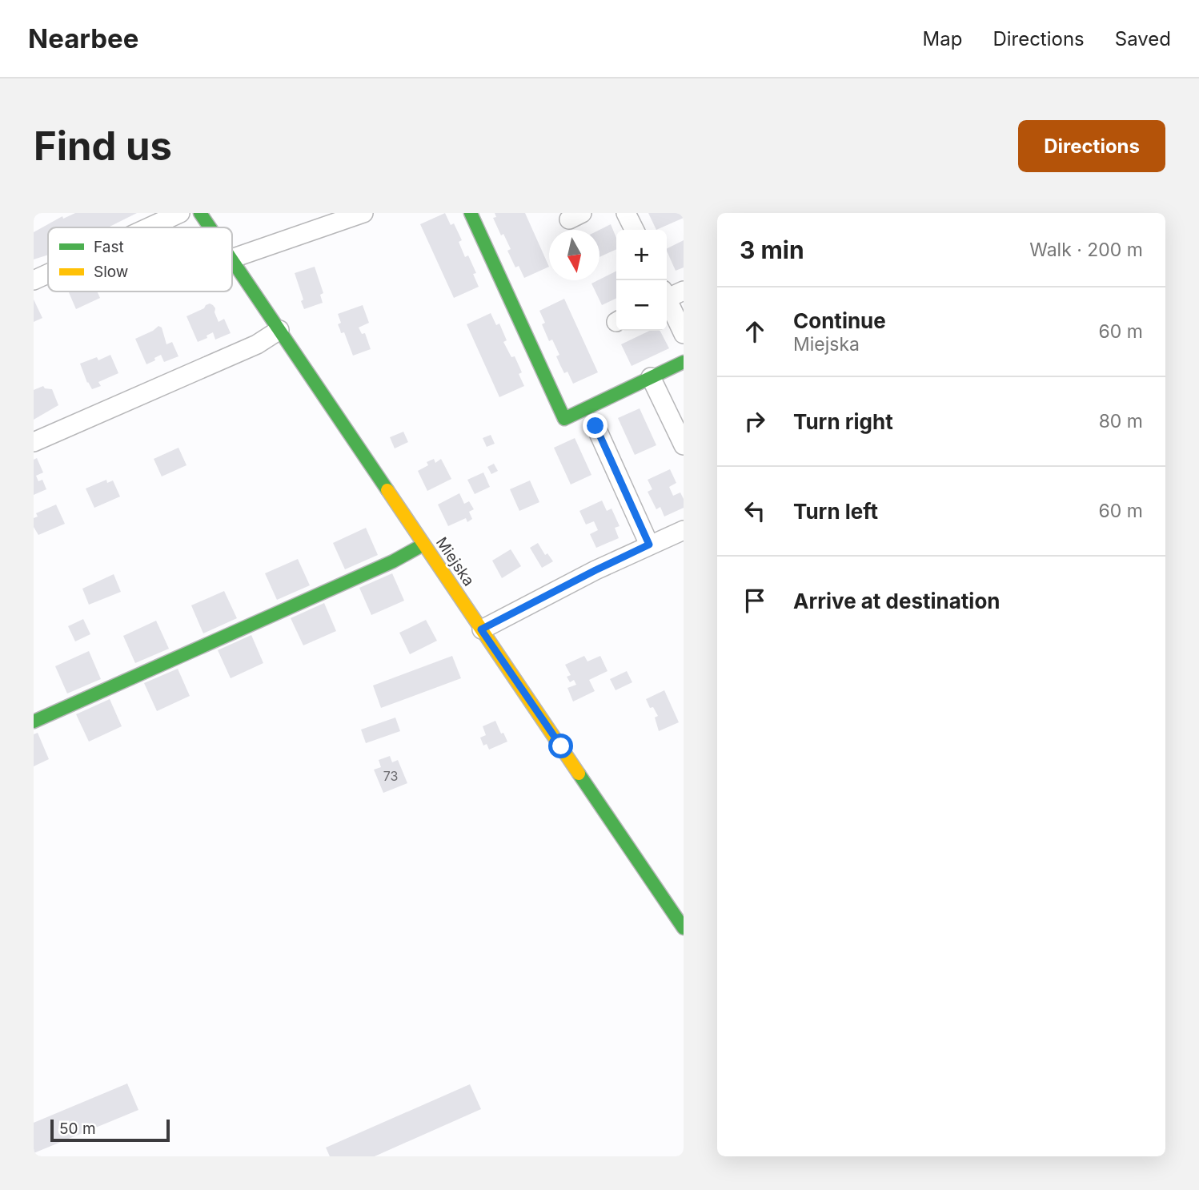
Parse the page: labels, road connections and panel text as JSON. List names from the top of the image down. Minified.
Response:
{"streets":{"street":["Miejska"]},"house_numbers":["73"],"legend":["Fast","Slow"],"scale_bar":"50 m","north":"bottom","page":{"header":"Nearbee","nav":["Map","Directions","Saved"],"buttons":"Directions","title":"Find us","heading":["3 min","Walk · 200 m"],"map_buttons":["+","−"],"list":[["Continue","Miejska","60 m"],["Turn right","80 m"],["Turn left","60 m"],"Arrive at destination"],"scale":"50 m"}}
